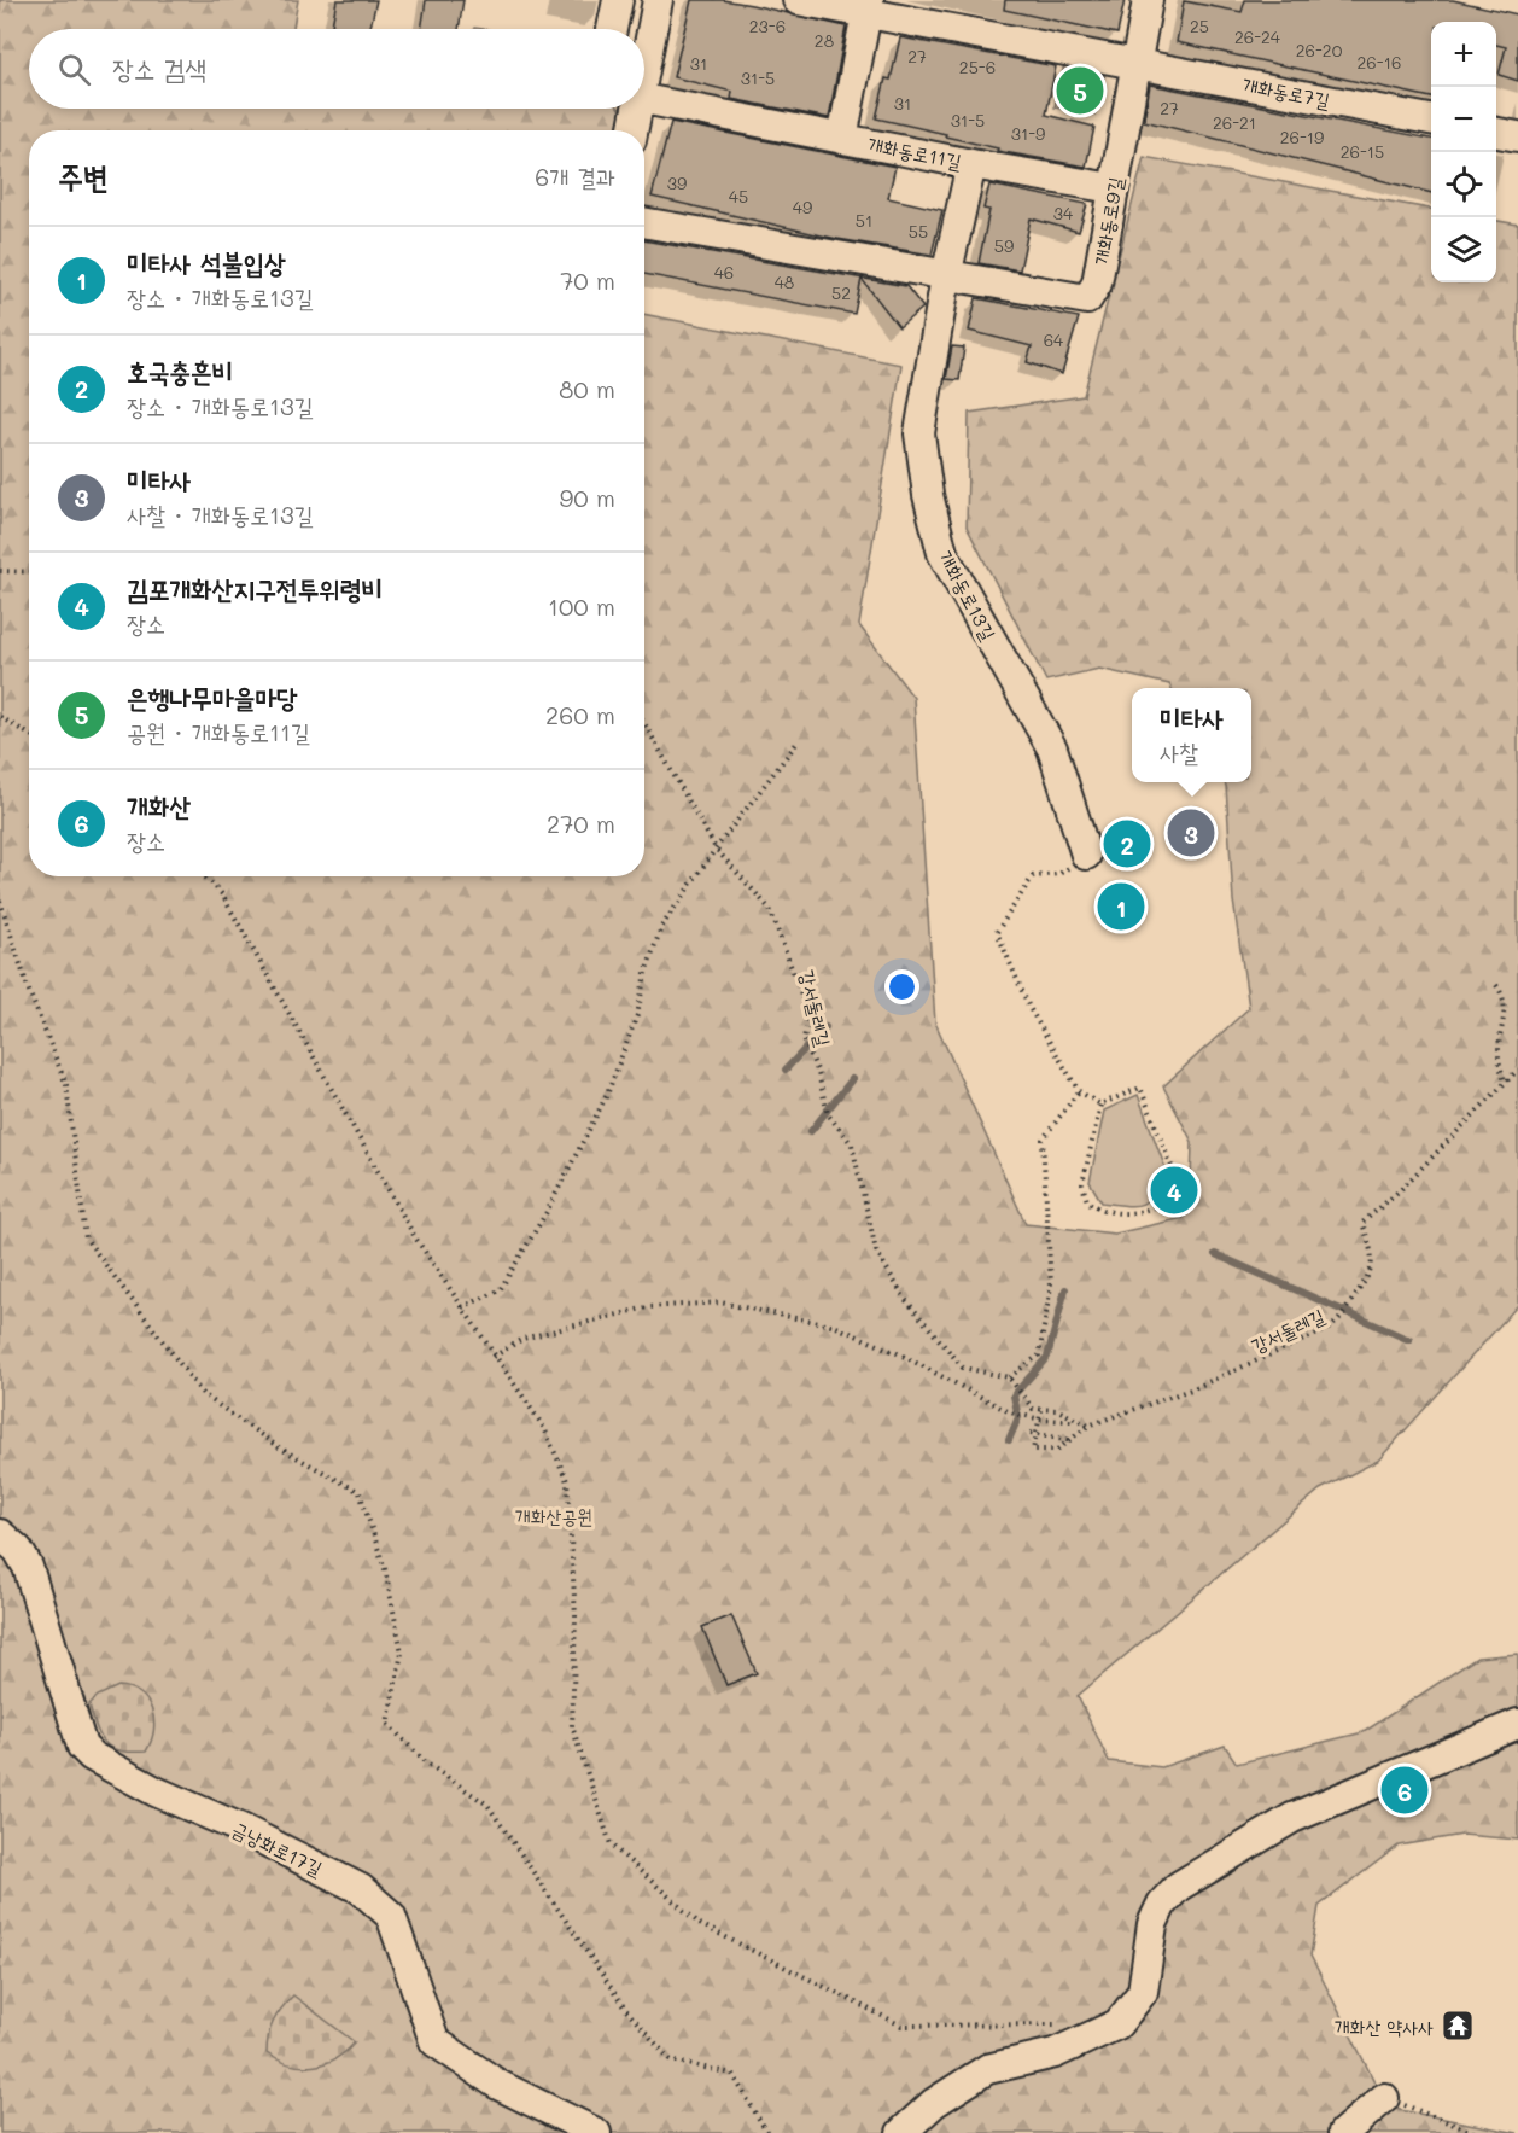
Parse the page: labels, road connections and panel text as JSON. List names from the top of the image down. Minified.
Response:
{"streets":{"street":["개화동로7길","개화동로11길","개화동로9길","개화동로13길","금낭화로17길"],"path":["강서둘레길"]},"crossings":[["개화동로7길","개화동로9길"],["개화동로11길","개화동로9길"],["개화동로11길","개화동로13길"],["개화동로9길","개화동로13길"]],"parks":["개화산공원"],"places":{"temple":["개화산 약사사"]},"house_numbers":["23-6","25","26-24","28","26-20","27","26-16","31","25-6","31-5","31","27","31-5","26-21","31-9","26-19","26-15","39","45","49","34","51","55","59","46","48","52","64"],"page":{"map_buttons":["+","−"],"search":"장소 검색","pins":["5","3","2","1","4","6"],"heading":["주변","6개 결과"],"list":[{"mark":"1","name":"미타사 석불입상","note":"장소 · 개화동로13길","value":"70 m"},{"mark":"2","name":"호국충흔비","note":"장소 · 개화동로13길","value":"80 m"},{"mark":"3","name":"미타사","note":"사찰 · 개화동로13길","value":"90 m"},{"mark":"4","name":"김포개화산지구전투위령비","note":"장소","value":"100 m"},{"mark":"5","name":"은행나무마을마당","note":"공원 · 개화동로11길","value":"260 m"},{"mark":"6","name":"개화산","note":"장소","value":"270 m"}],"popup":["미타사","사찰"]}}
